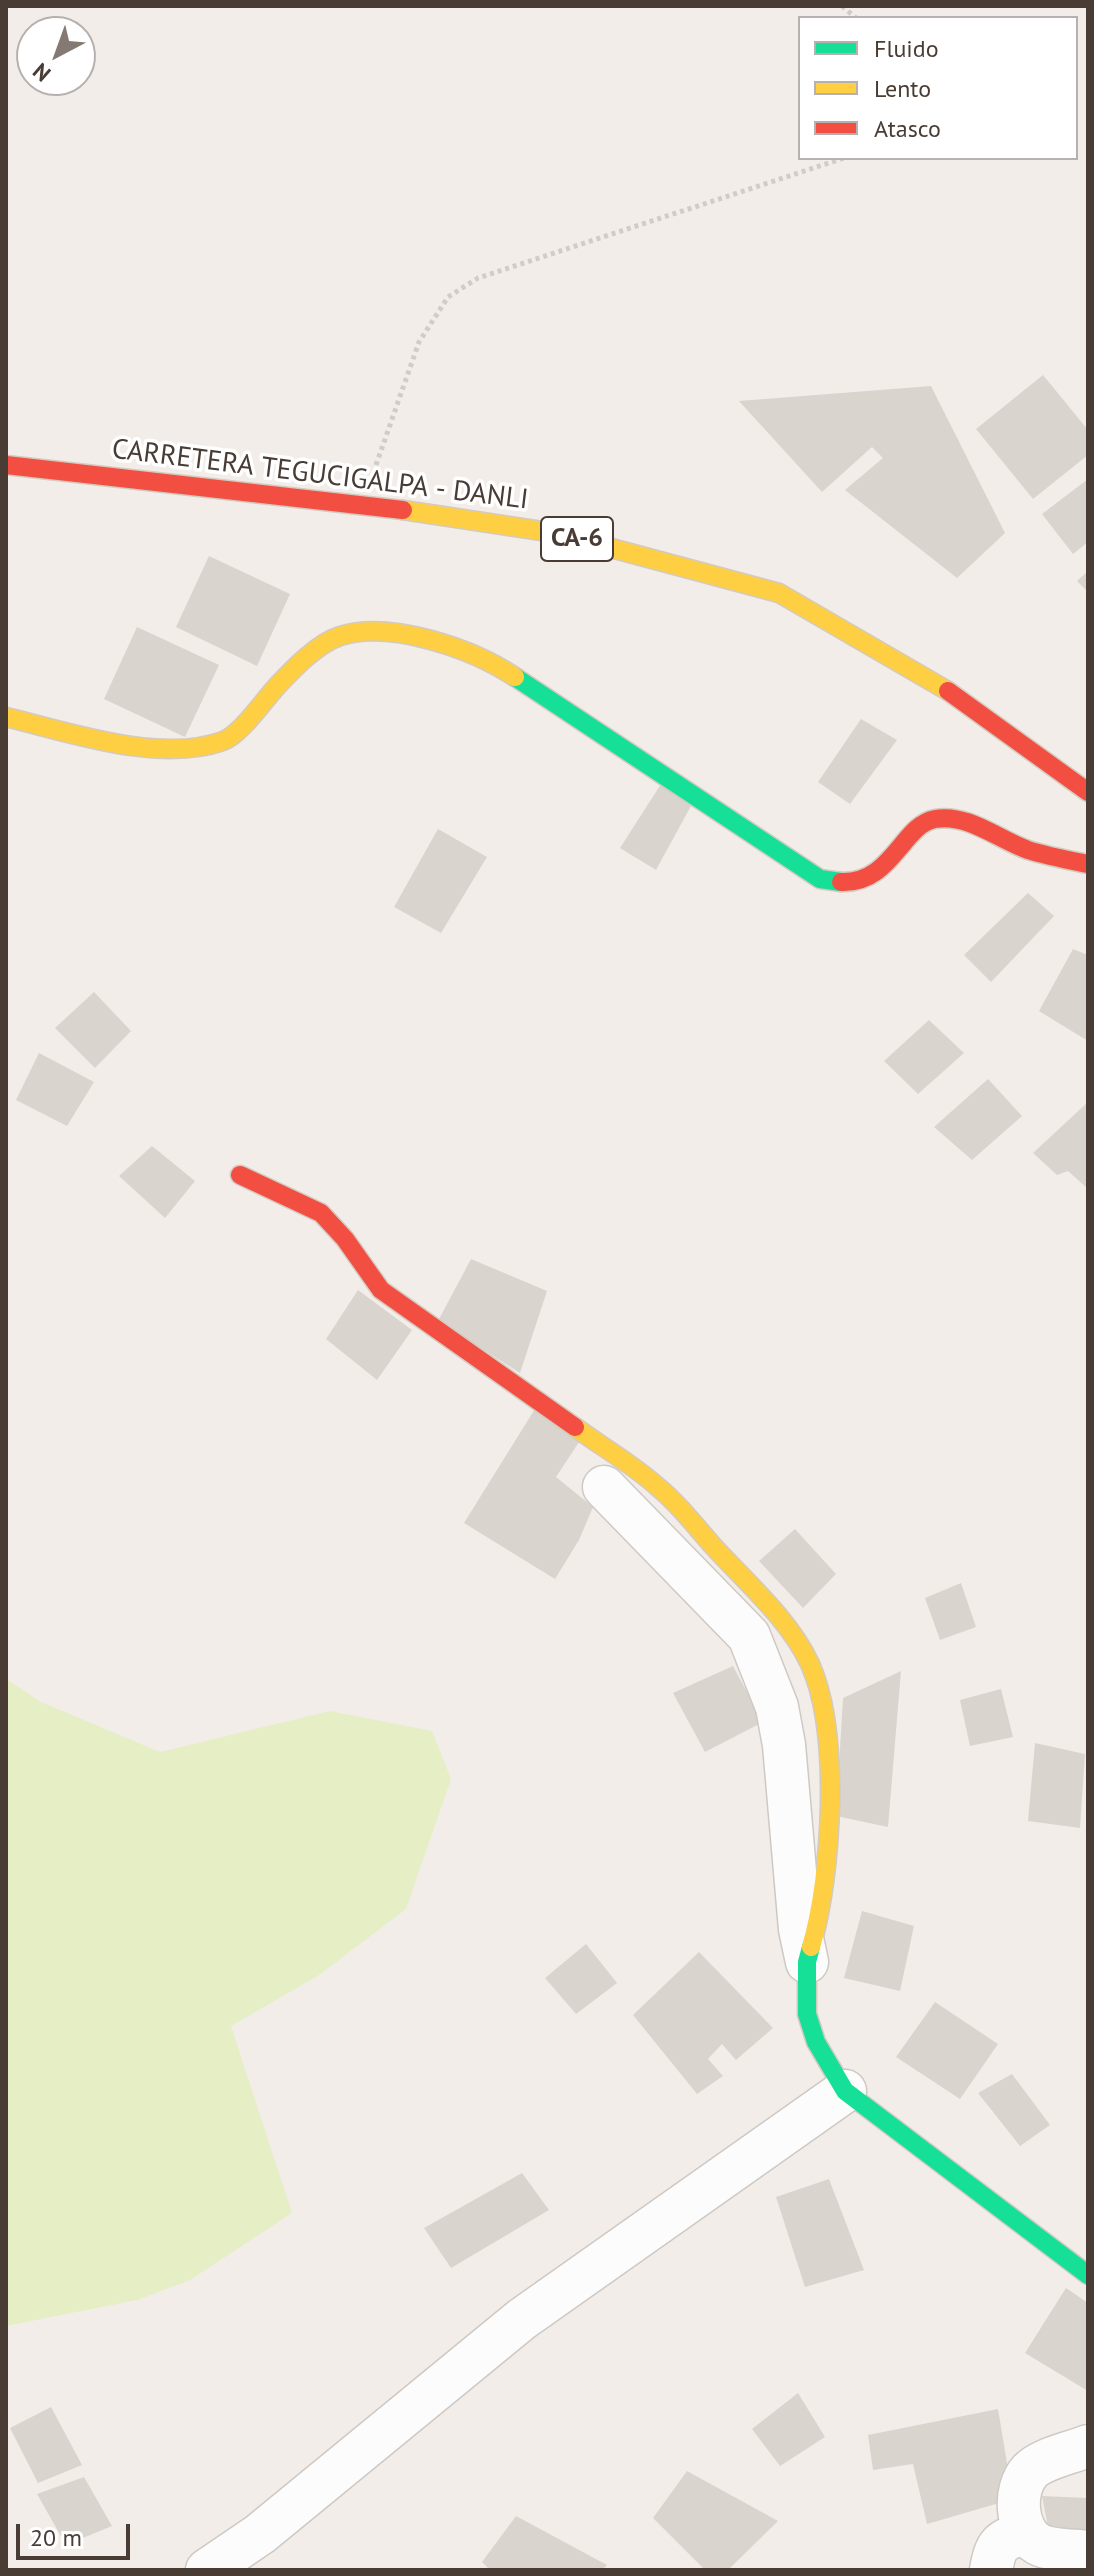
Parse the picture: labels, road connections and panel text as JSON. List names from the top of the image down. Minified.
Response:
{"streets":{"main road":["CARRETERA TEGUCIGALPA - DANLI","CA-6"]},"legend":["Fluido","Lento","Atasco"],"scale_bar":"20 m","north":"bottom left"}
